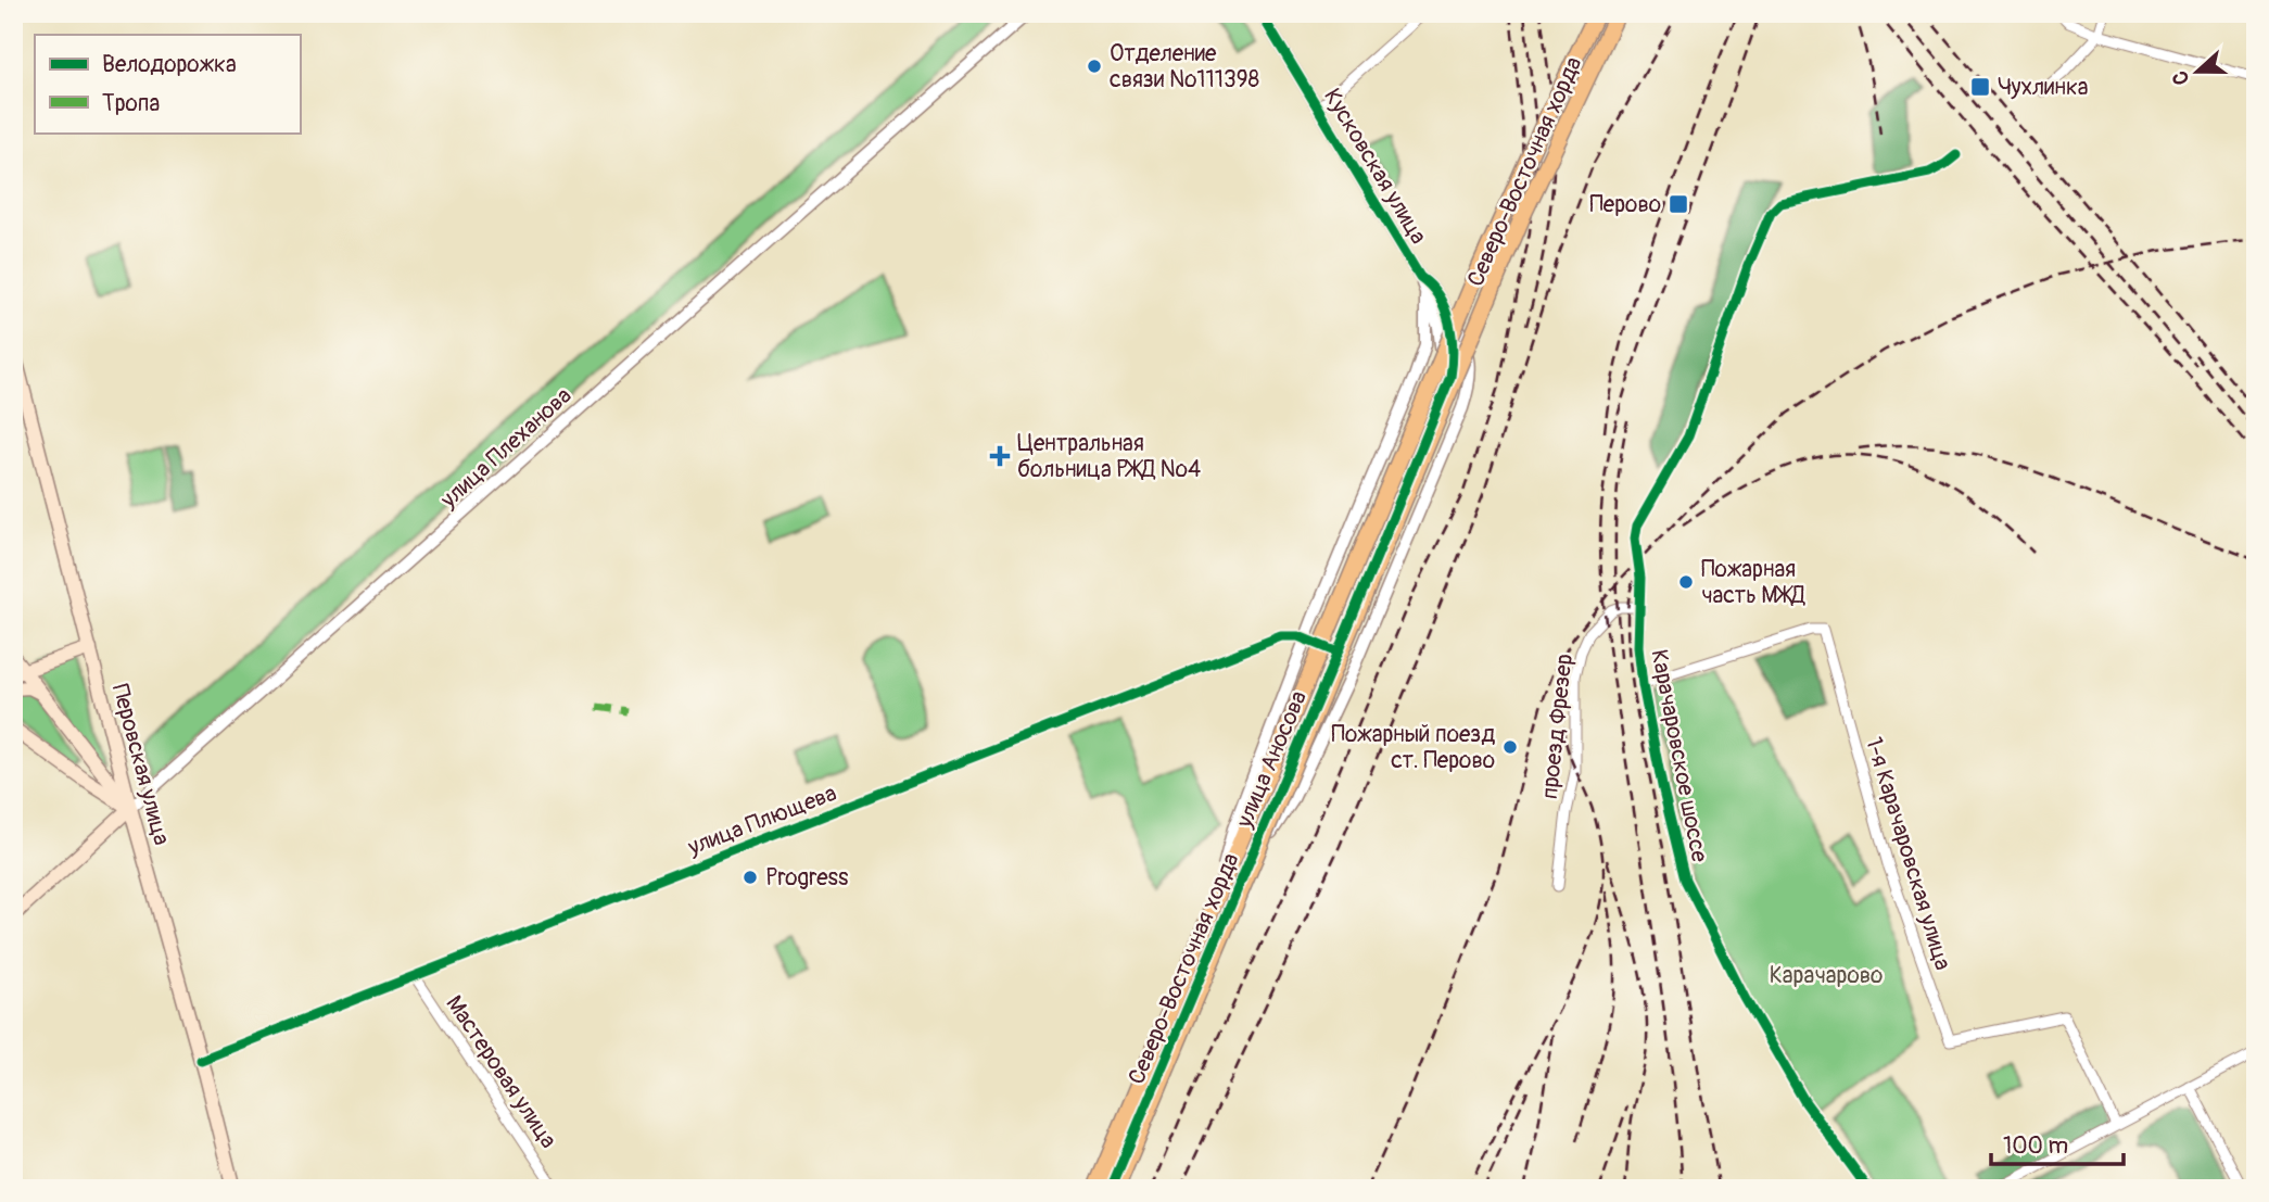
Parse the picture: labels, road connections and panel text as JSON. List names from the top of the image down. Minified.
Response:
{"streets":{"main road":["Северо-Восточная хорда","улица Плеханова","Перовская улица"],"street":["Кусковская улица","проезд Фрезер","Карачаровское шоссе","улица Аносова","улица Плющева","1-я Карачаровская улица","Мастеровая улица"]},"crossings":[["Кусковская улица","улица Аносова"],["Северо-Восточная хорда","улица Аносова"],["улица Плеханова","Перовская улица"],["проезд Фрезер","Карачаровское шоссе"],["Карачаровское шоссе","1-я Карачаровская улица"],["улица Аносова","улица Плющева"],["Перовская улица","улица Плющева"],["улица Плющева","Мастеровая улица"]],"parks":["Карачарово"],"places":{"other":["Отделение связи №111398","Пожарная часть МЖД","Пожарный поезд ст. Перово","Progress"],"transit":["Чухлинка","Перово"],"health":["Центральная больница РЖД №4"]},"legend":["Велодорожка","Тропа"],"scale_bar":"100 m","north":"left"}
